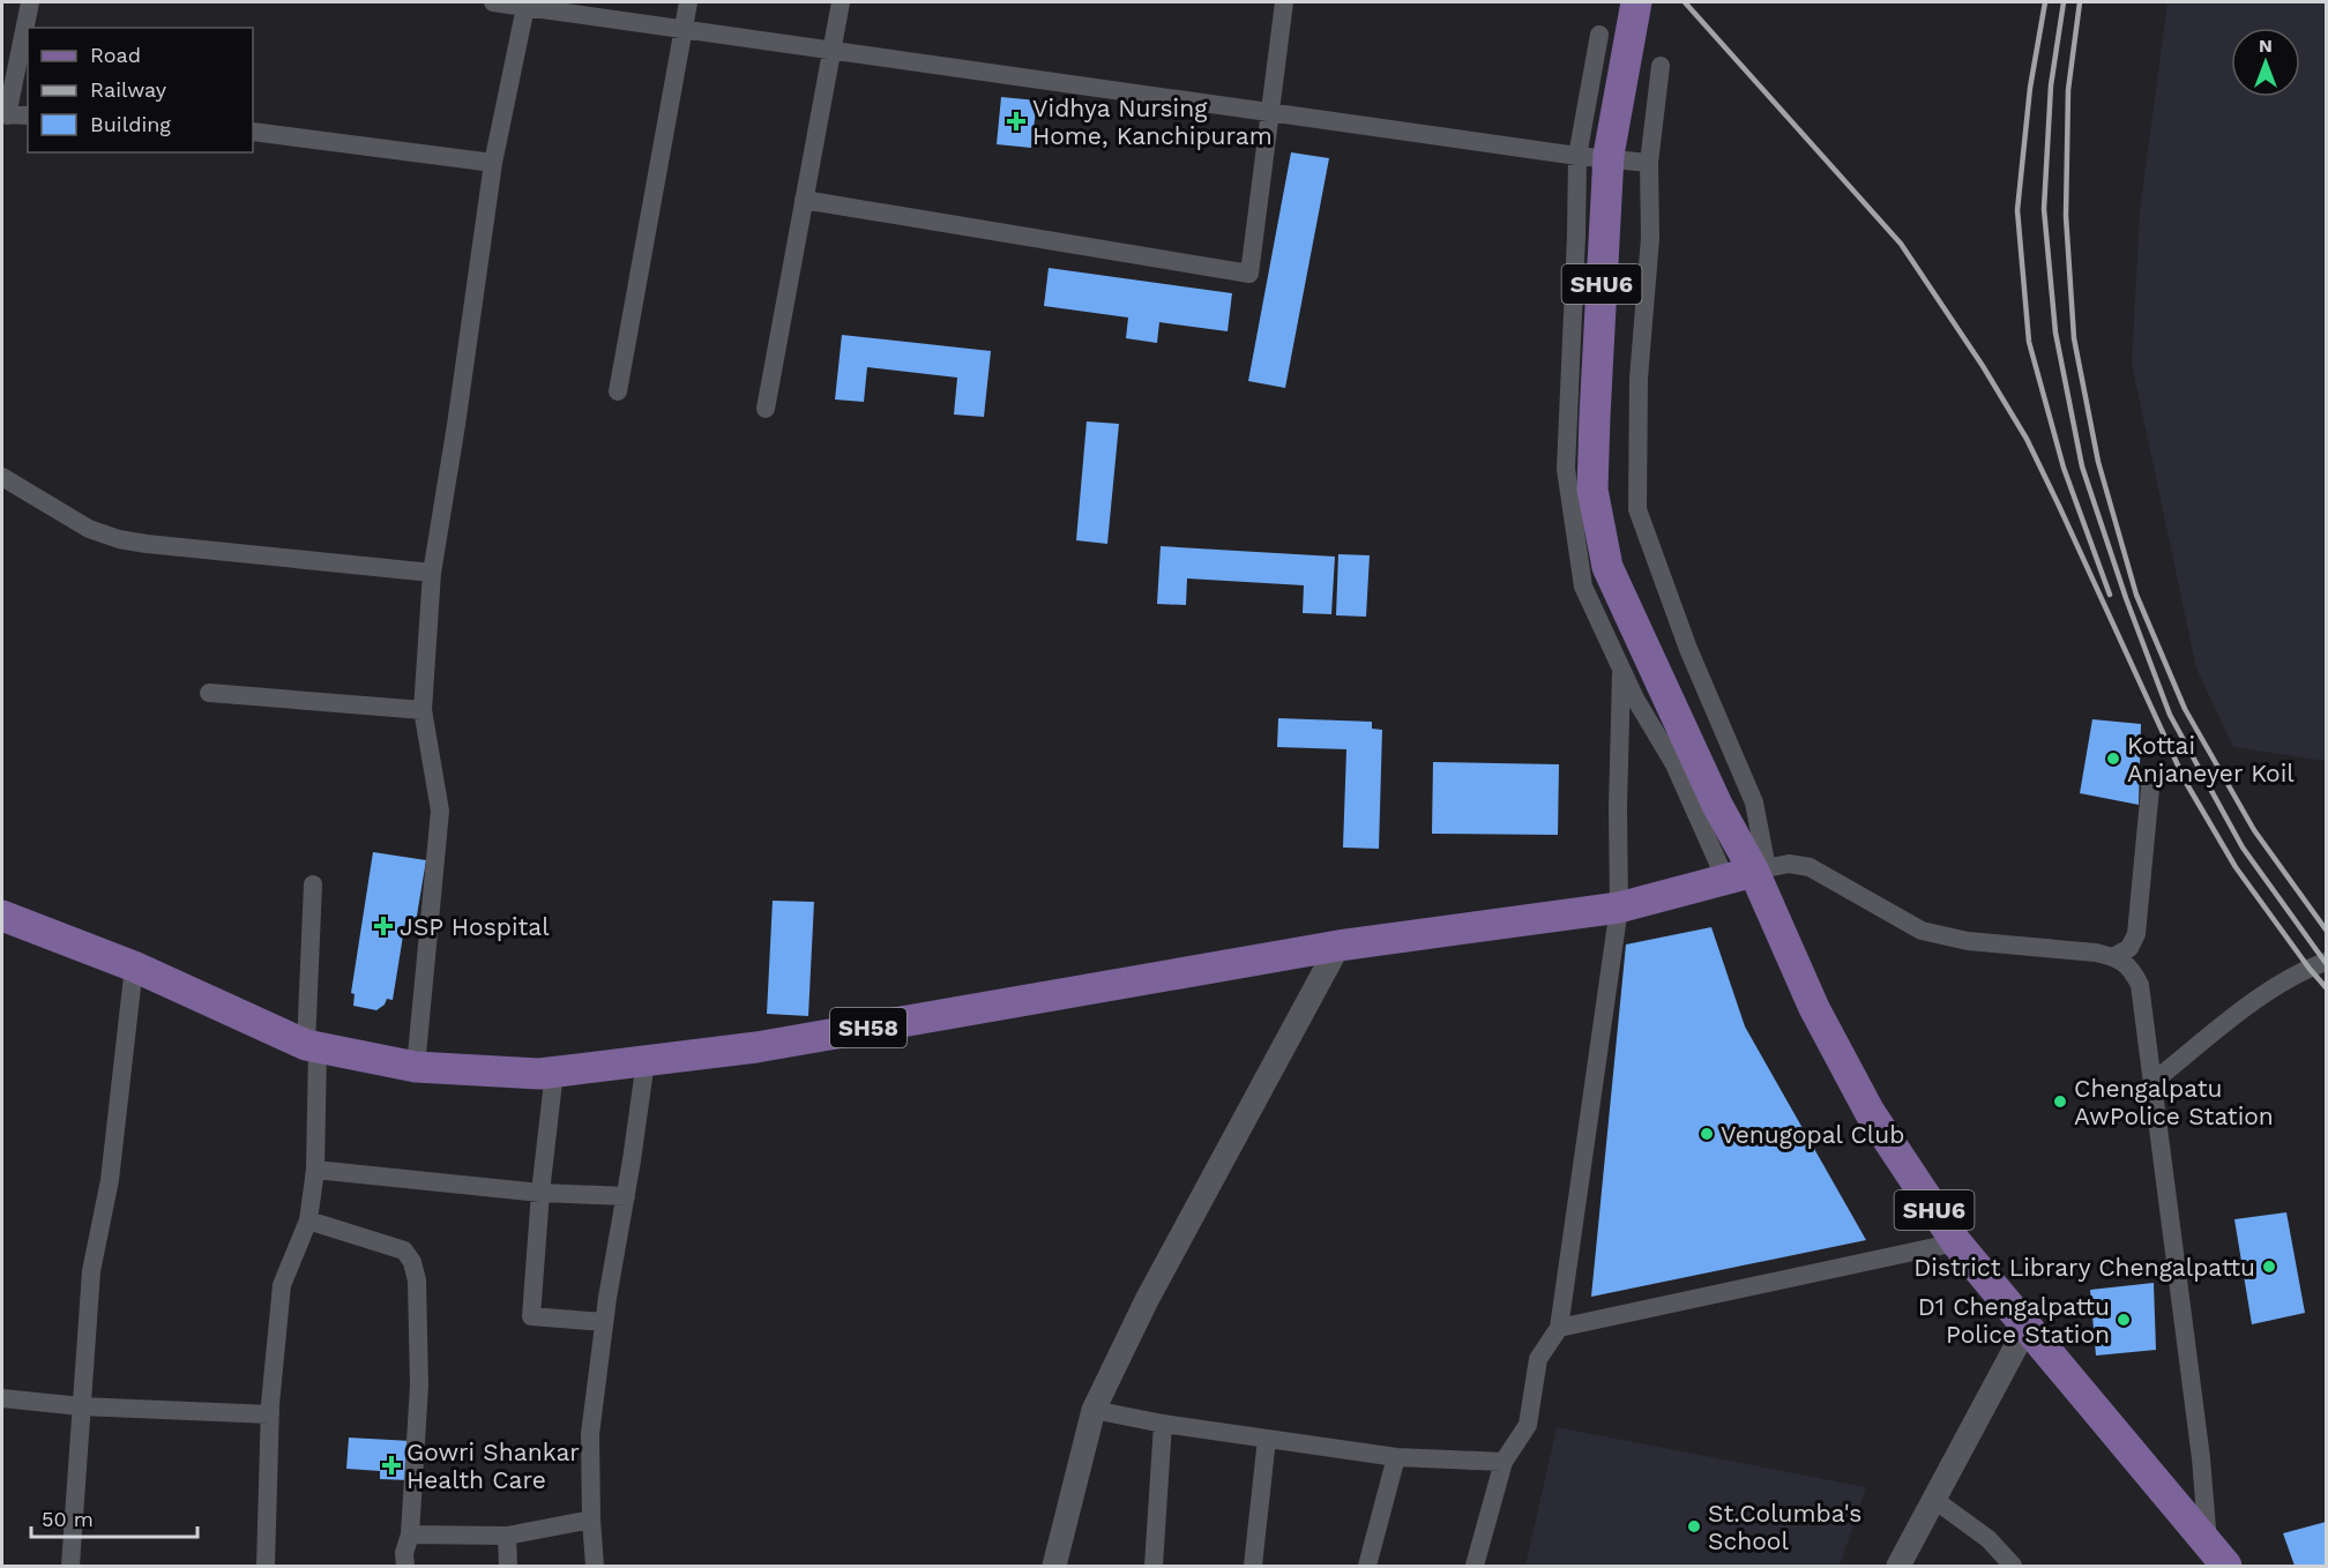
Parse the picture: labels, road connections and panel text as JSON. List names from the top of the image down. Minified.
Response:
{"streets":{"main road":["SHU6","SH58"]},"crossings":[["SHU6","SH58"]],"places":{"health":["Vidhya Nursing Home, Kanchipuram","JSP Hospital","Gowri Shankar Health Care"],"other":["Kottai Anjaneyer Koil","Chengalpatu AwPolice Station","Venugopal Club","District Library Chengalpattu","D1 Chengalpattu Police Station","St.Columba's School"]},"legend":["Road","Railway","Building"],"scale_bar":"50 m","north":"top"}
